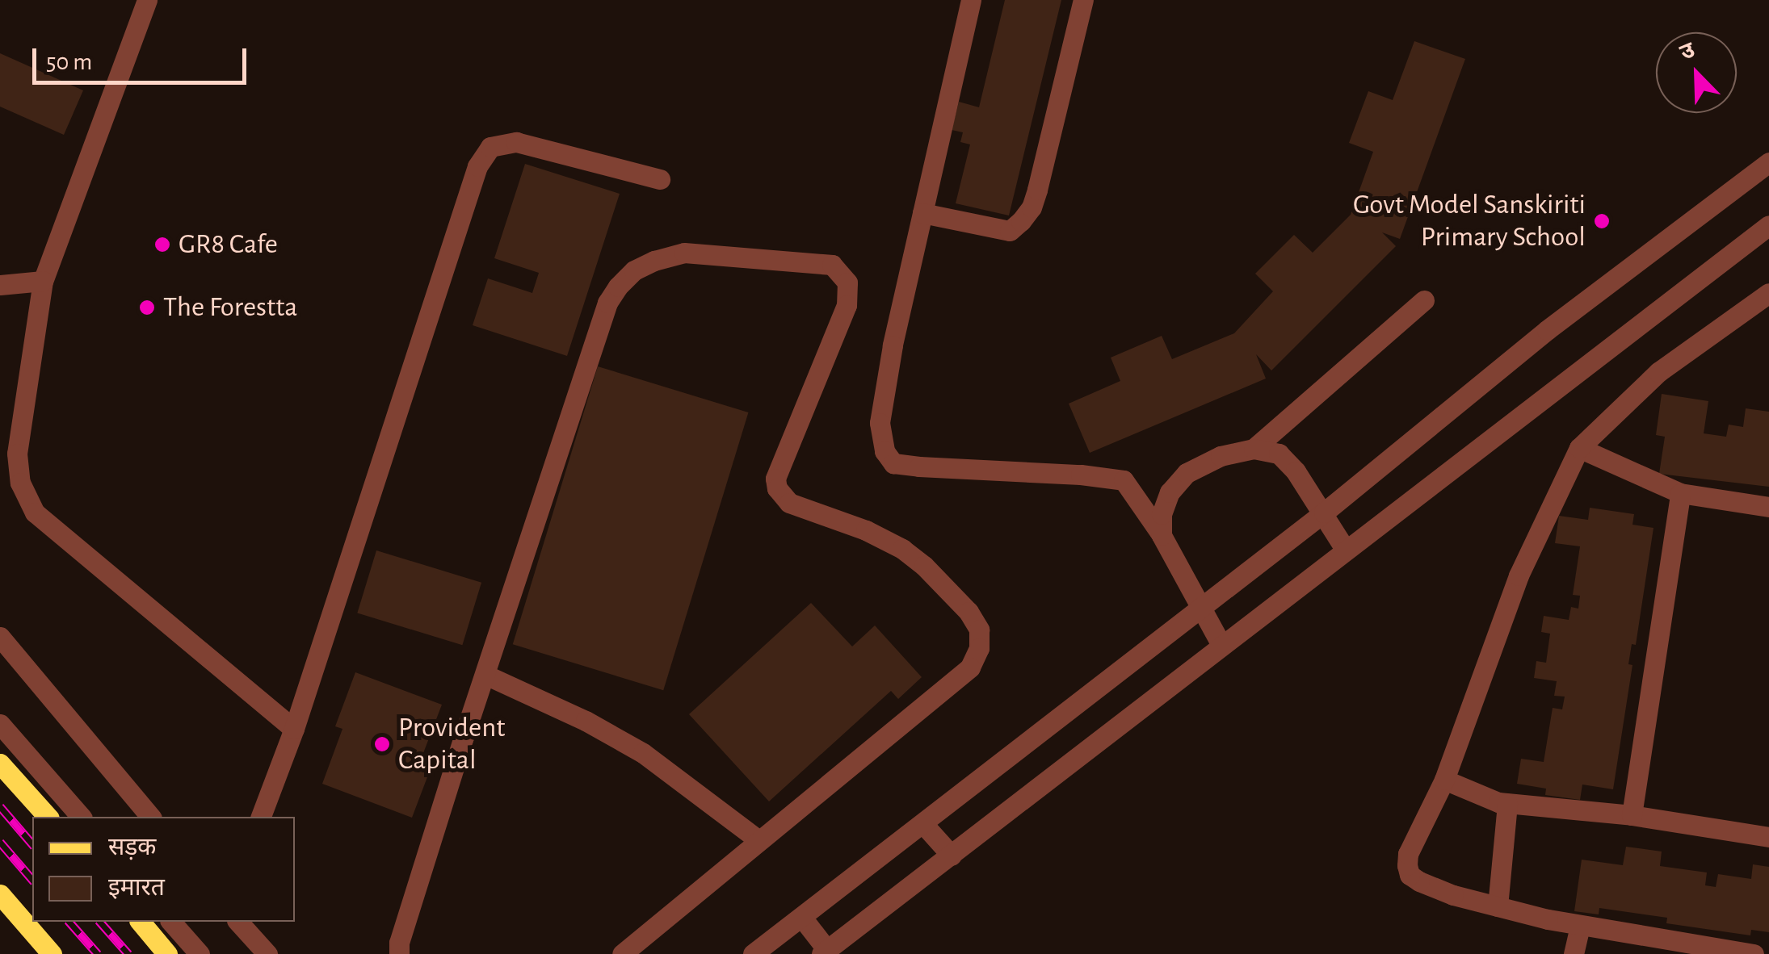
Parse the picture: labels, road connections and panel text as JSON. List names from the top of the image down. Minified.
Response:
{"places":["Govt Model Sanskiriti Primary School","GR8 Cafe","The Forestta","Provident Capital"],"legend":["सड़क","इमारत"],"scale_bar":"50 m","north":"top left"}
